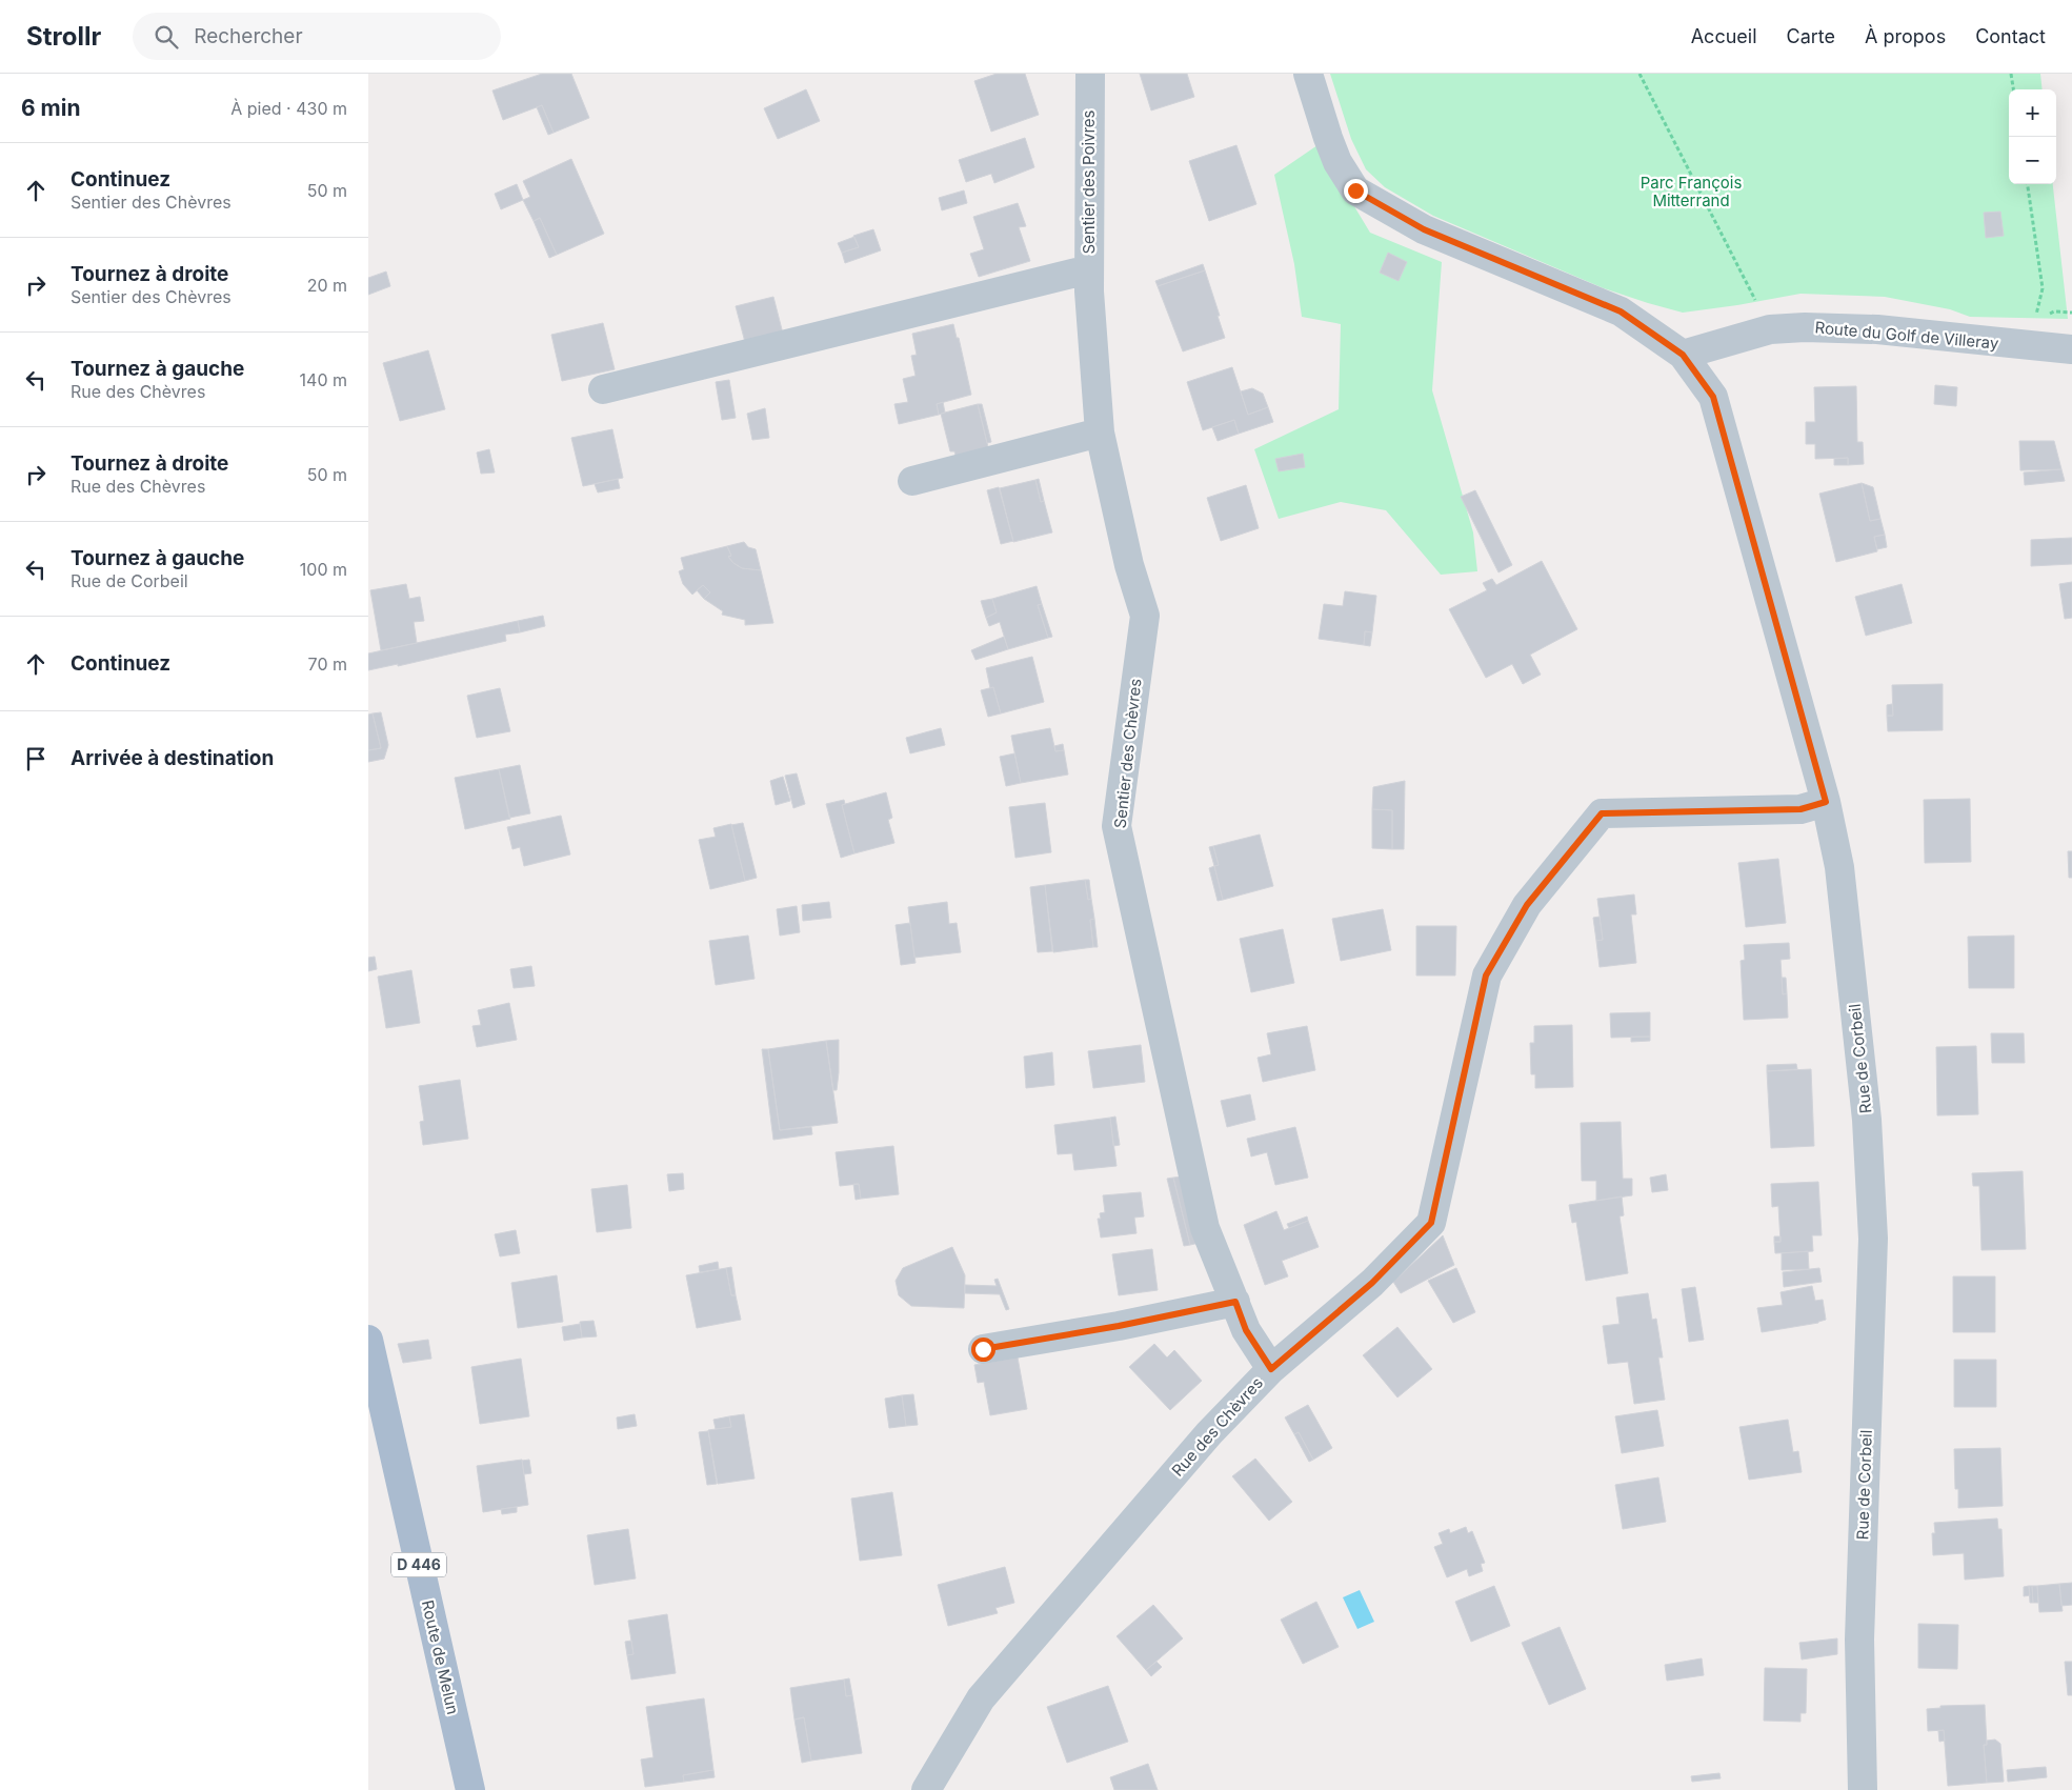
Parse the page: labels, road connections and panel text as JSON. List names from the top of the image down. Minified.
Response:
{"streets":{"main road":["D 446","Route de Melun"],"street":["Sentier des Poivres","Route du Golf de Villeray","Sentier des Chèvres","Rue de Corbeil","Rue des Chèvres"]},"crossings":[["Sentier des Poivres","Sentier des Chèvres"],["Route du Golf de Villeray","Rue de Corbeil"],["Sentier des Chèvres","Rue des Chèvres"],["Rue de Corbeil","Rue des Chèvres"]],"parks":["Parc François Mitterrand"],"page":{"header":"Strollr","search":"Rechercher","nav":["Accueil","Carte","À propos","Contact"],"heading":["6 min","À pied · 430 m"],"map_buttons":["+","−"],"list":[["Continuez","Sentier des Chèvres","50 m"],["Tournez à droite","Sentier des Chèvres","20 m"],["Tournez à gauche","Rue des Chèvres","140 m"],["Tournez à droite","Rue des Chèvres","50 m"],["Tournez à gauche","Rue de Corbeil","100 m"],["Continuez","70 m"],"Arrivée à destination"]}}
